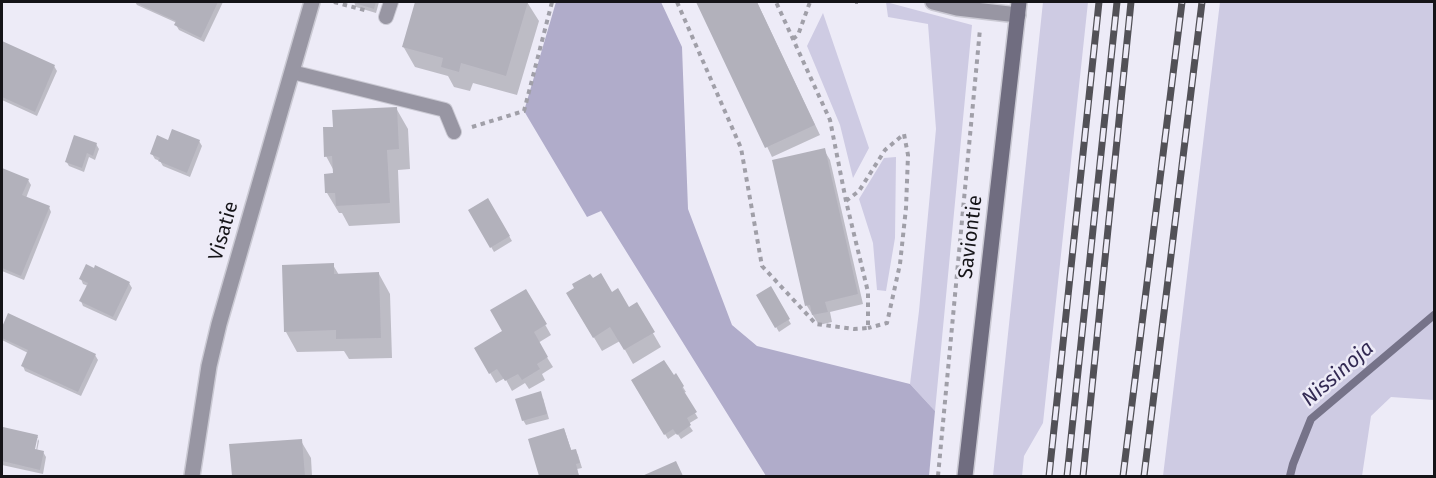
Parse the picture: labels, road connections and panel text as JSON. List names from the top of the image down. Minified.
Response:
{"streets":{"main road":["Saviontie"],"street":["Visatie"]},"water":["Nissinoja"]}
